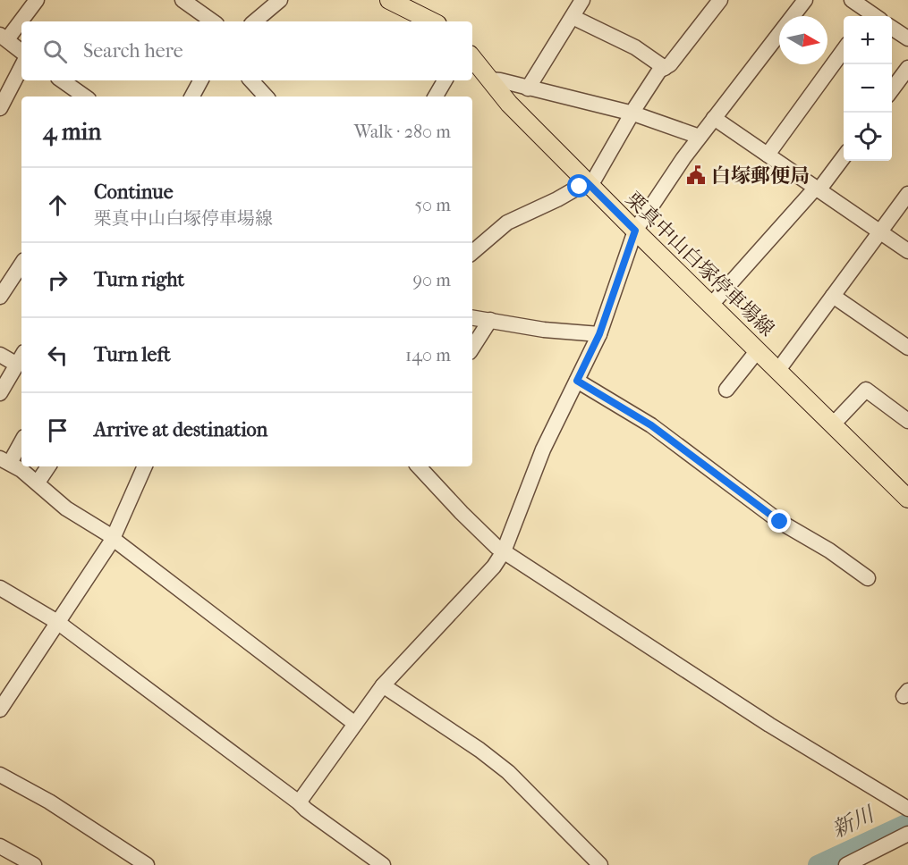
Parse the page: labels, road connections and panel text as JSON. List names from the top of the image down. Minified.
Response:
{"streets":{"main road":["栗真中山白塚停車場線"]},"water":["新川"],"places":{"public building":["白塚郵便局"]},"north":"right","page":{"map_buttons":["+","−"],"search":"Search here","heading":["4 min","Walk · 280 m"],"list":[["Continue","栗真中山白塚停車場線","50 m"],["Turn right","90 m"],["Turn left","140 m"],"Arrive at destination"]}}
